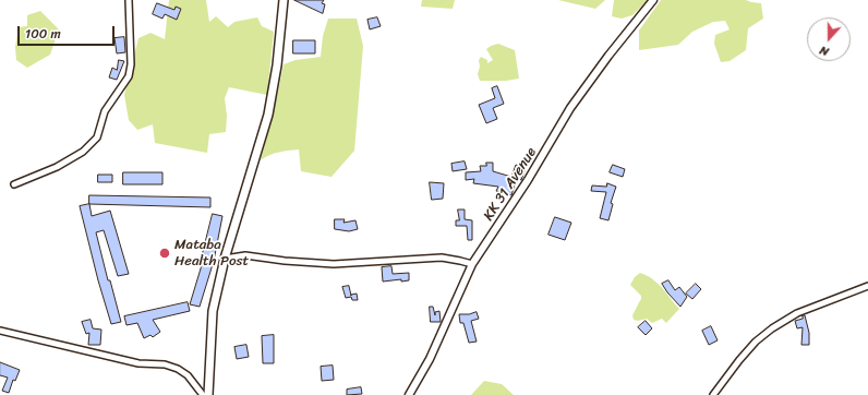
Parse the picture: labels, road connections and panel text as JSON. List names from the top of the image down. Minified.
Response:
{"streets":{"street":["KK 31 Avenue"]},"places":["Mataba Health Post"],"scale_bar":"100 m","north":"bottom"}
